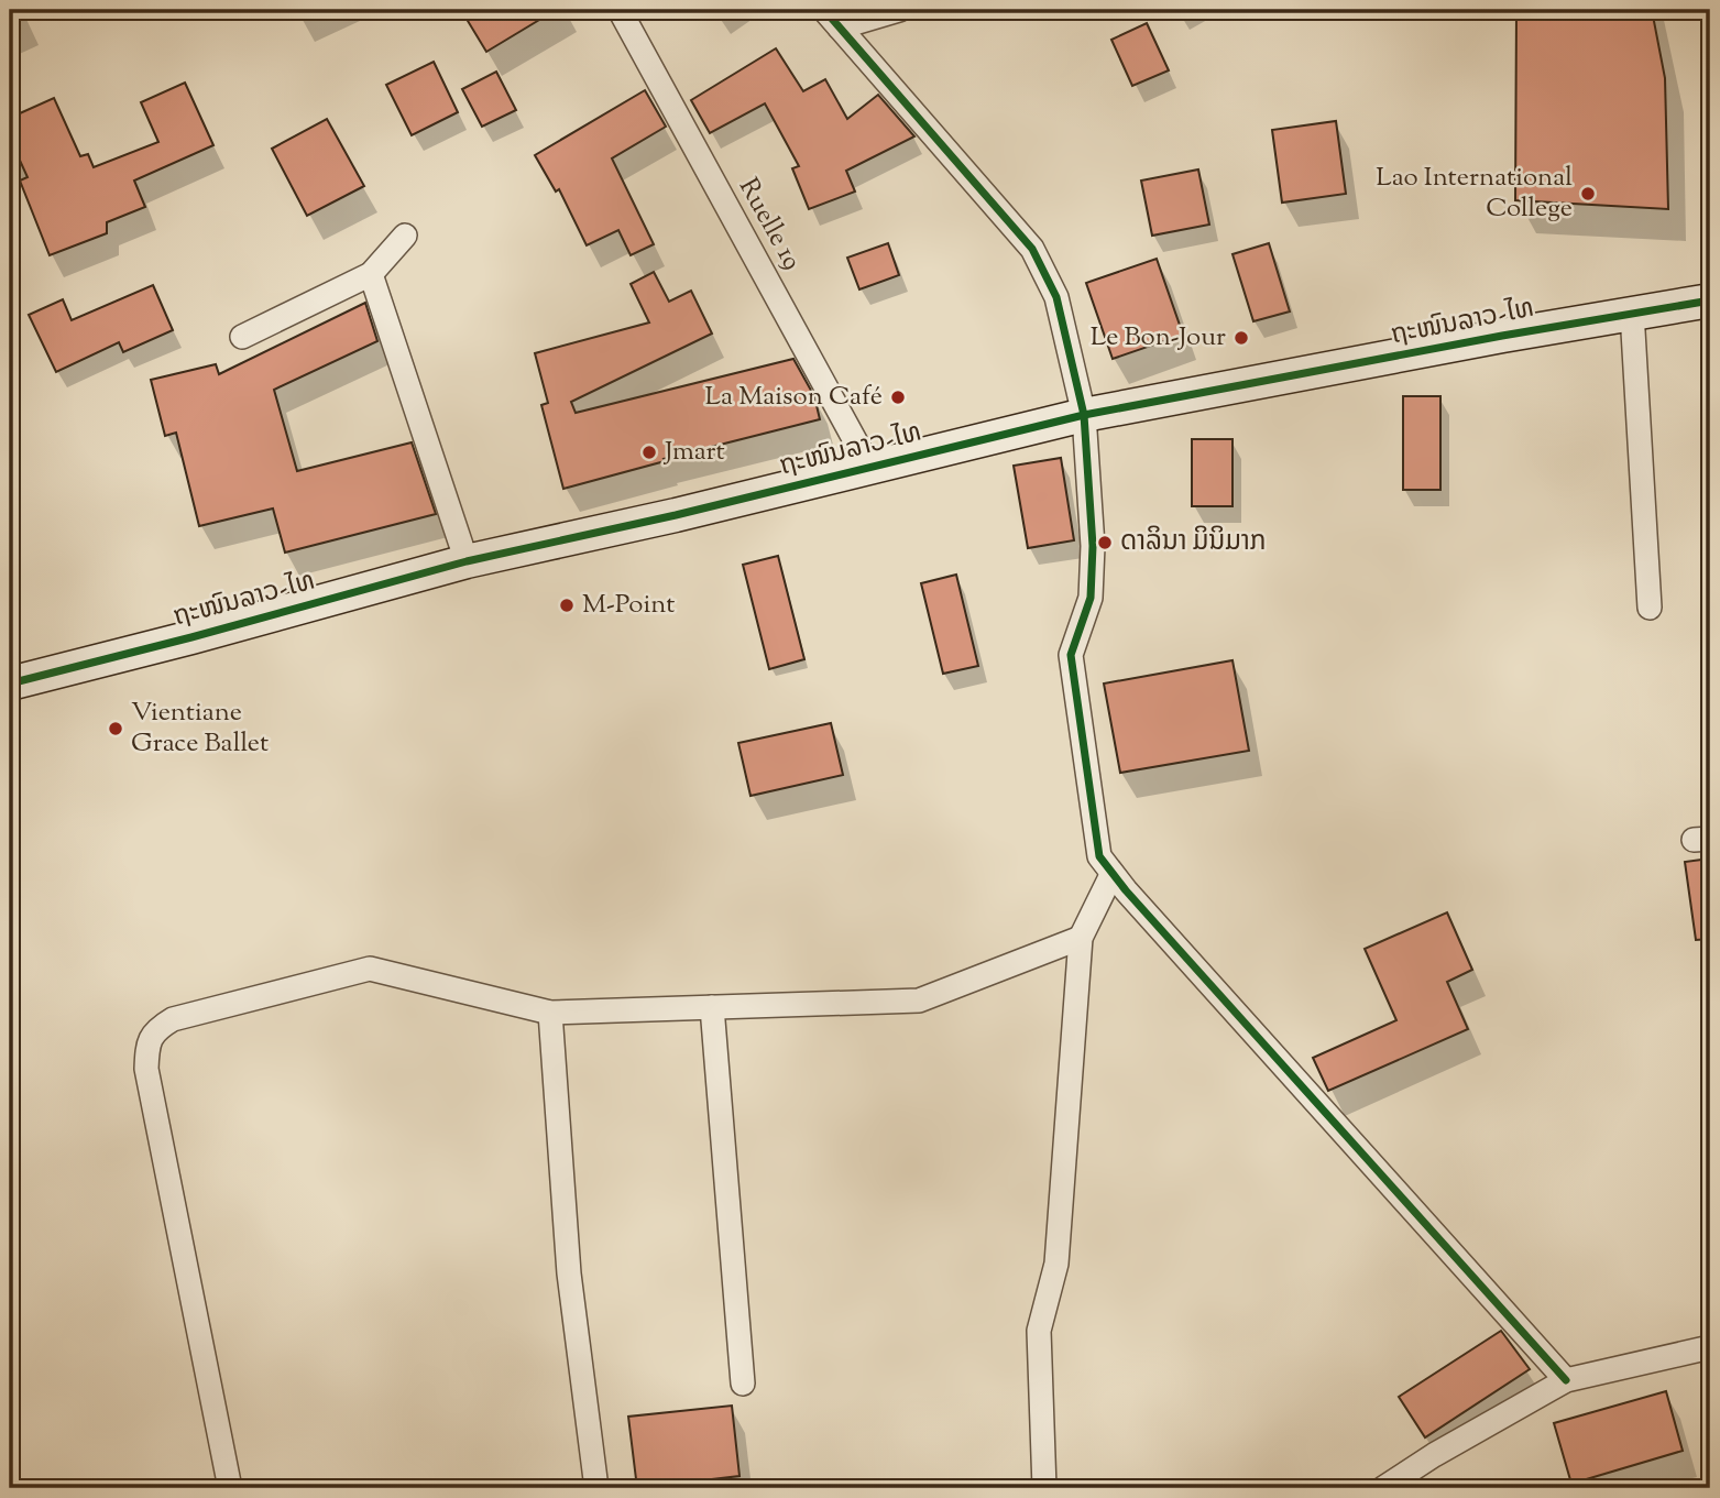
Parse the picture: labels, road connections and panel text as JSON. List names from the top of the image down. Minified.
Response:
{"streets":{"street":["Ruelle 19","ຖະໜົນລາວ-ໄທ"]},"crossings":[["Ruelle 19","ຖະໜົນລາວ-ໄທ"]],"places":["Lao International College","Le Bon-Jour","La Maison Café","Jmart","ດາລິນາ ມິນິມາກ","M-Point","Vientiane Grace Ballet"]}
